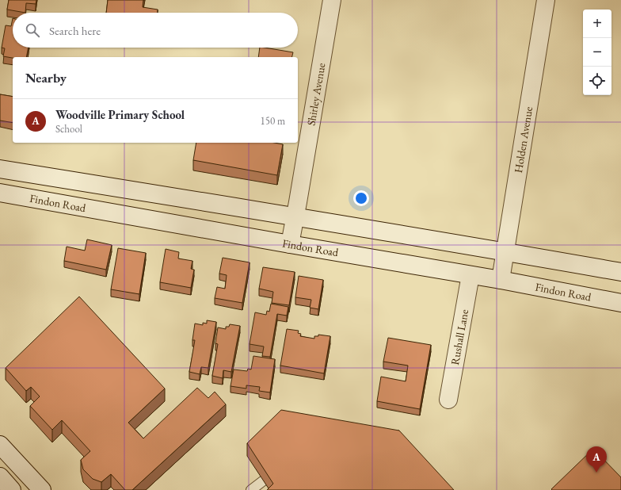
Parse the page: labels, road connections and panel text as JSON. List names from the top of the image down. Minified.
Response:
{"streets":{"main road":["Shirley Avenue","Holden Avenue","Findon Road","Rushall Lane"]},"crossings":[["Shirley Avenue","Findon Road"],["Holden Avenue","Findon Road"],["Findon Road","Rushall Lane"]],"page":{"map_buttons":["+","−"],"search":"Search here","heading":"Nearby","list":[{"mark":"A","name":"Woodville Primary School","note":"School","value":"150 m"}],"pins":"A"}}
